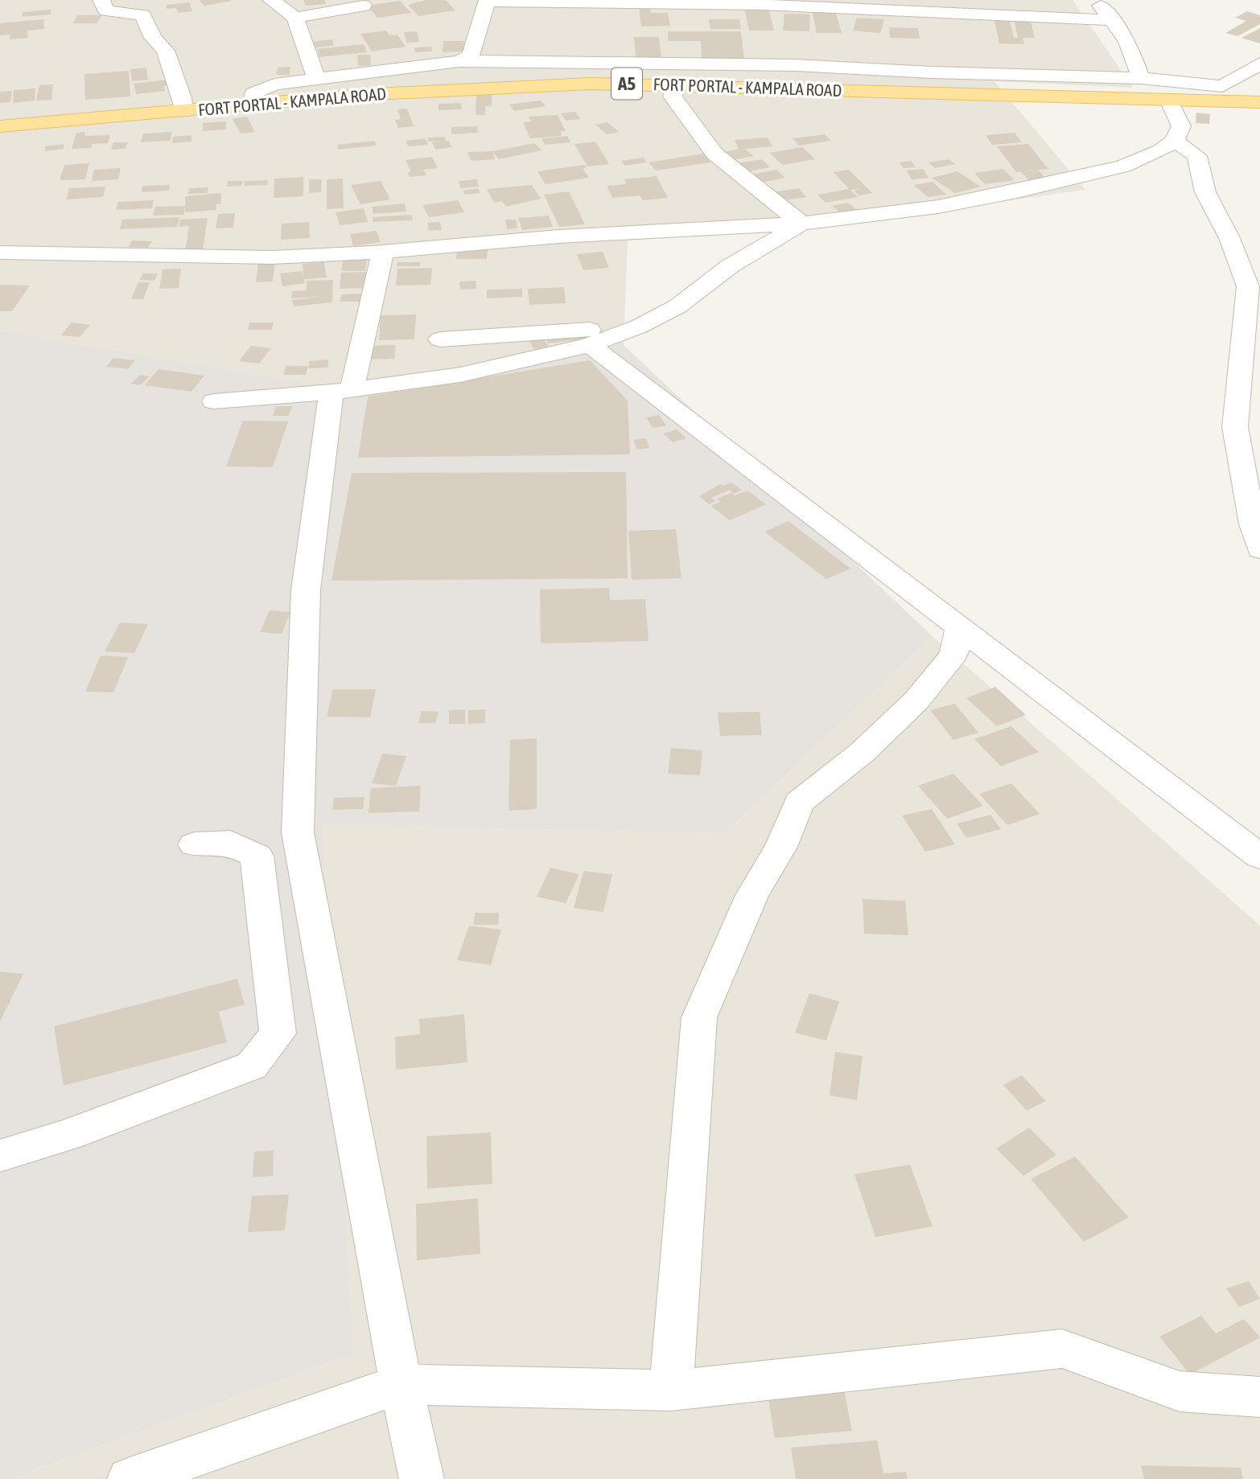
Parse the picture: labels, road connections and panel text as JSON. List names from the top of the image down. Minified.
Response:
{"streets":{"main road":["A5","FORT PORTAL - KAMPALA ROAD"]}}
